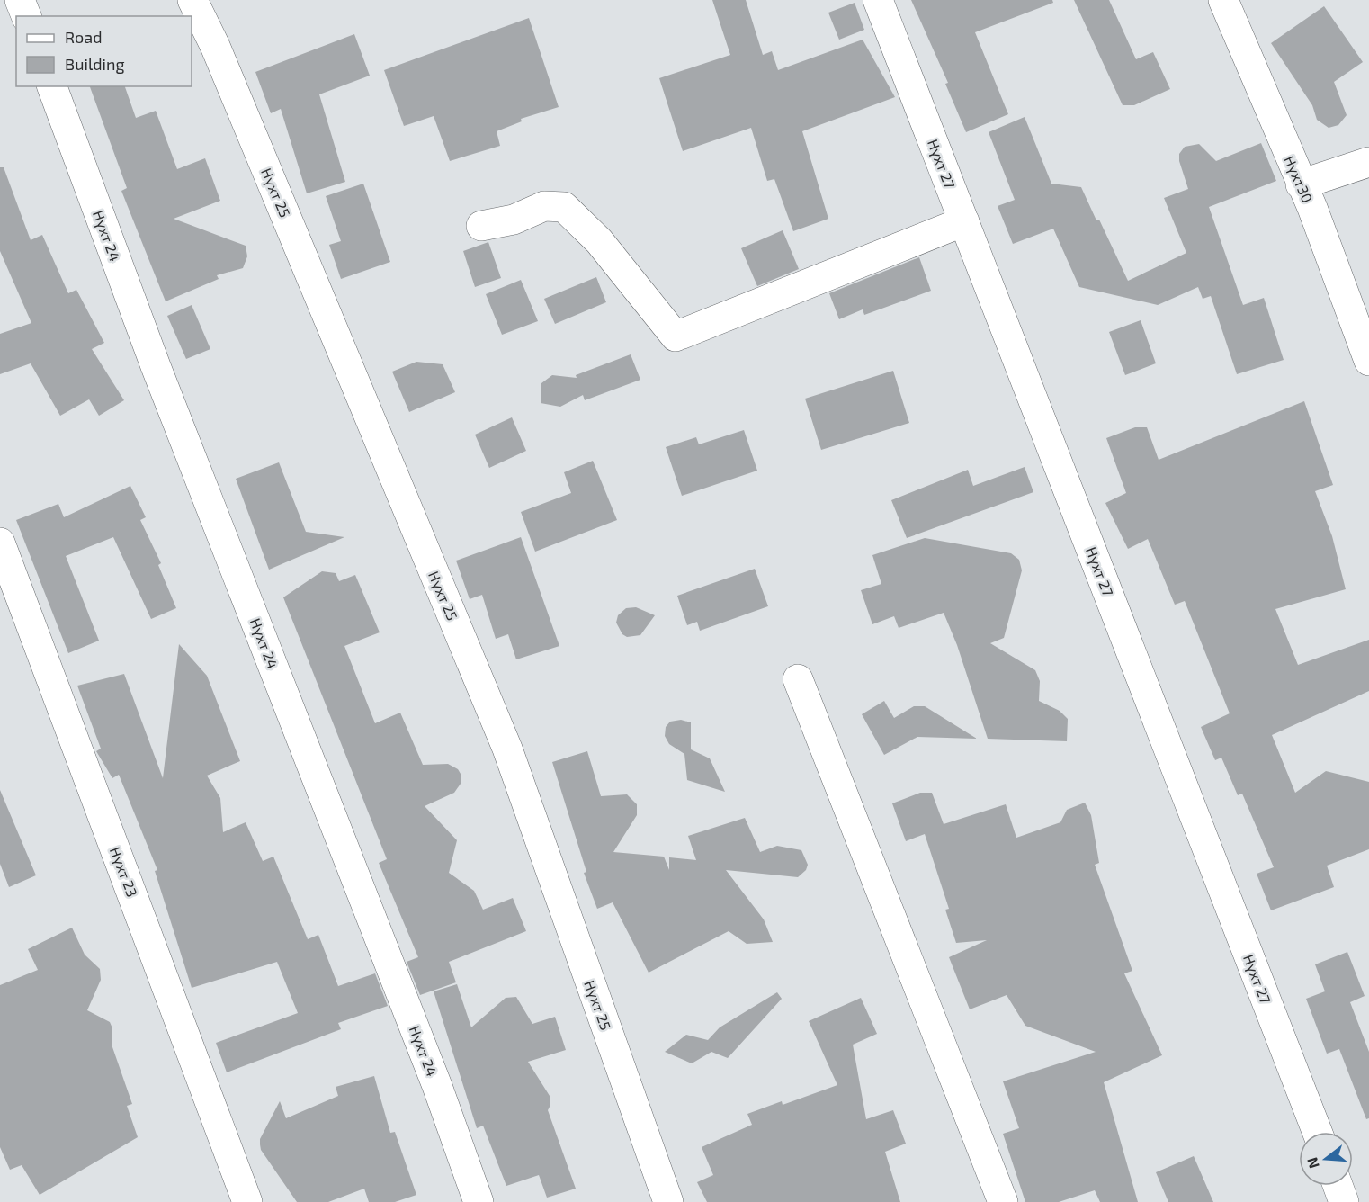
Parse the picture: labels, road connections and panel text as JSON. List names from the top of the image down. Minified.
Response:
{"streets":{"street":["Нүхт 27","Нүхт30","Нүхт 25","Нүхт 24","Нүхт 23"]},"legend":["Road","Building"],"north":"left"}
